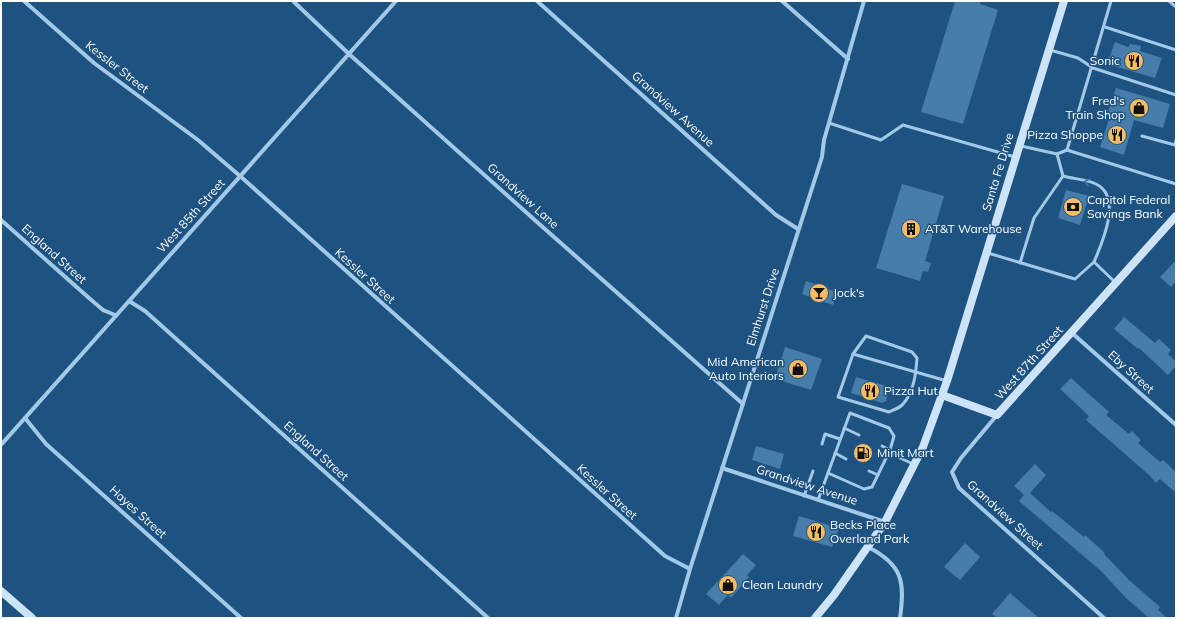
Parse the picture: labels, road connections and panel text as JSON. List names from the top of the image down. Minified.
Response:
{"streets":{"main road":["Santa Fe Drive","West 87th Street"],"street":["Kessler Street","Grandview Avenue","Grandview Lane","West 85th Street","England Street","Elmhurst Drive","Eby Street","Hayes Street","Grandview Street"]},"crossings":[["Kessler Street","West 85th Street"],["Kessler Street","Elmhurst Drive"],["Grandview Avenue","Elmhurst Drive"],["Santa Fe Drive","West 87th Street"],["Grandview Lane","West 85th Street"],["Grandview Lane","Elmhurst Drive"],["West 85th Street","England Street"],["West 85th Street","Hayes Street"],["West 87th Street","Eby Street"],["West 87th Street","Grandview Street"]],"places":{"restaurant":["Sonic","Pizza Shoppe","Pizza Hut","Becks Place Overland Park"],"shop":["Fred's Train Shop","Mid American Auto Interiors","Clean Laundry"],"bank":["Capitol Federal Savings Bank"],"building":["AT&T Warehouse"],"bar":["Jock's"],"fuel station":["Minit Mart"]}}
